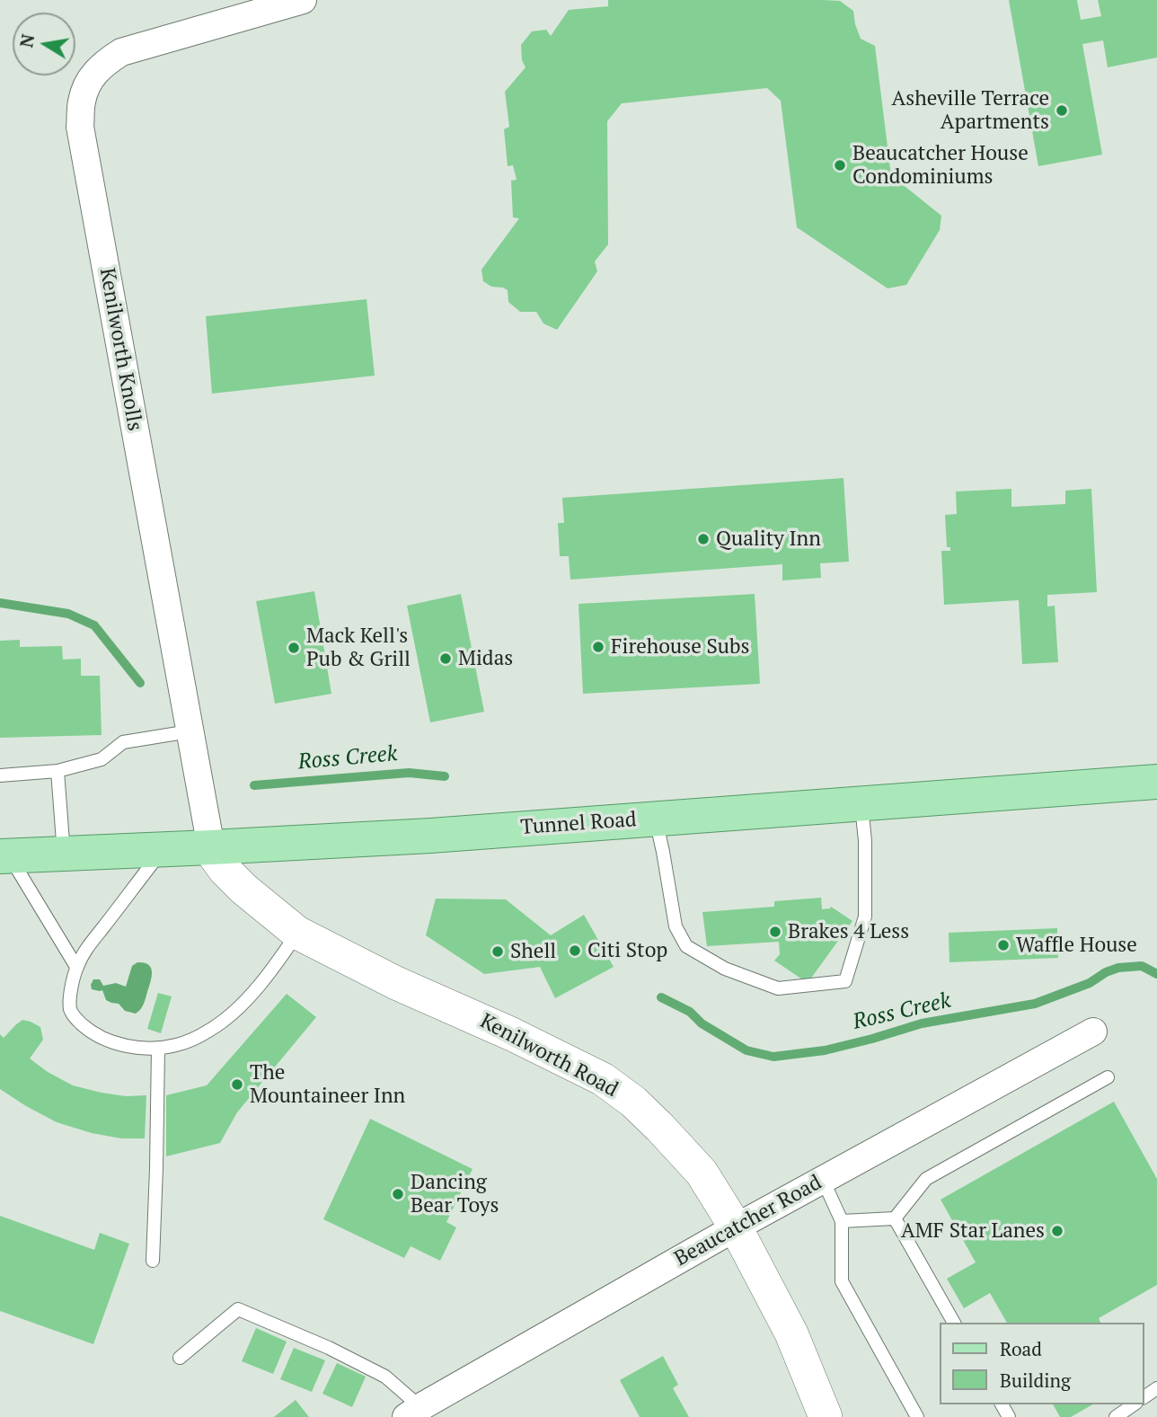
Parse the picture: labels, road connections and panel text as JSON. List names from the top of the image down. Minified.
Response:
{"streets":{"main road":["Tunnel Road"],"street":["Kenilworth Knolls","Kenilworth Road","Beaucatcher Road"]},"crossings":[["Kenilworth Knolls","Tunnel Road"],["Kenilworth Knolls","Kenilworth Road"],["Tunnel Road","Kenilworth Road"],["Kenilworth Road","Beaucatcher Road"]],"water":["Ross Creek"],"places":["Asheville Terrace Apartments","Beaucatcher House Condominiums","Quality Inn","Firehouse Subs","Mack Kell's Pub & Grill","Midas","Brakes 4 Less","Waffle House","Citi Stop","Shell","The Mountaineer Inn","Dancing Bear Toys","AMF Star Lanes"],"legend":["Road","Building"],"north":"left"}
